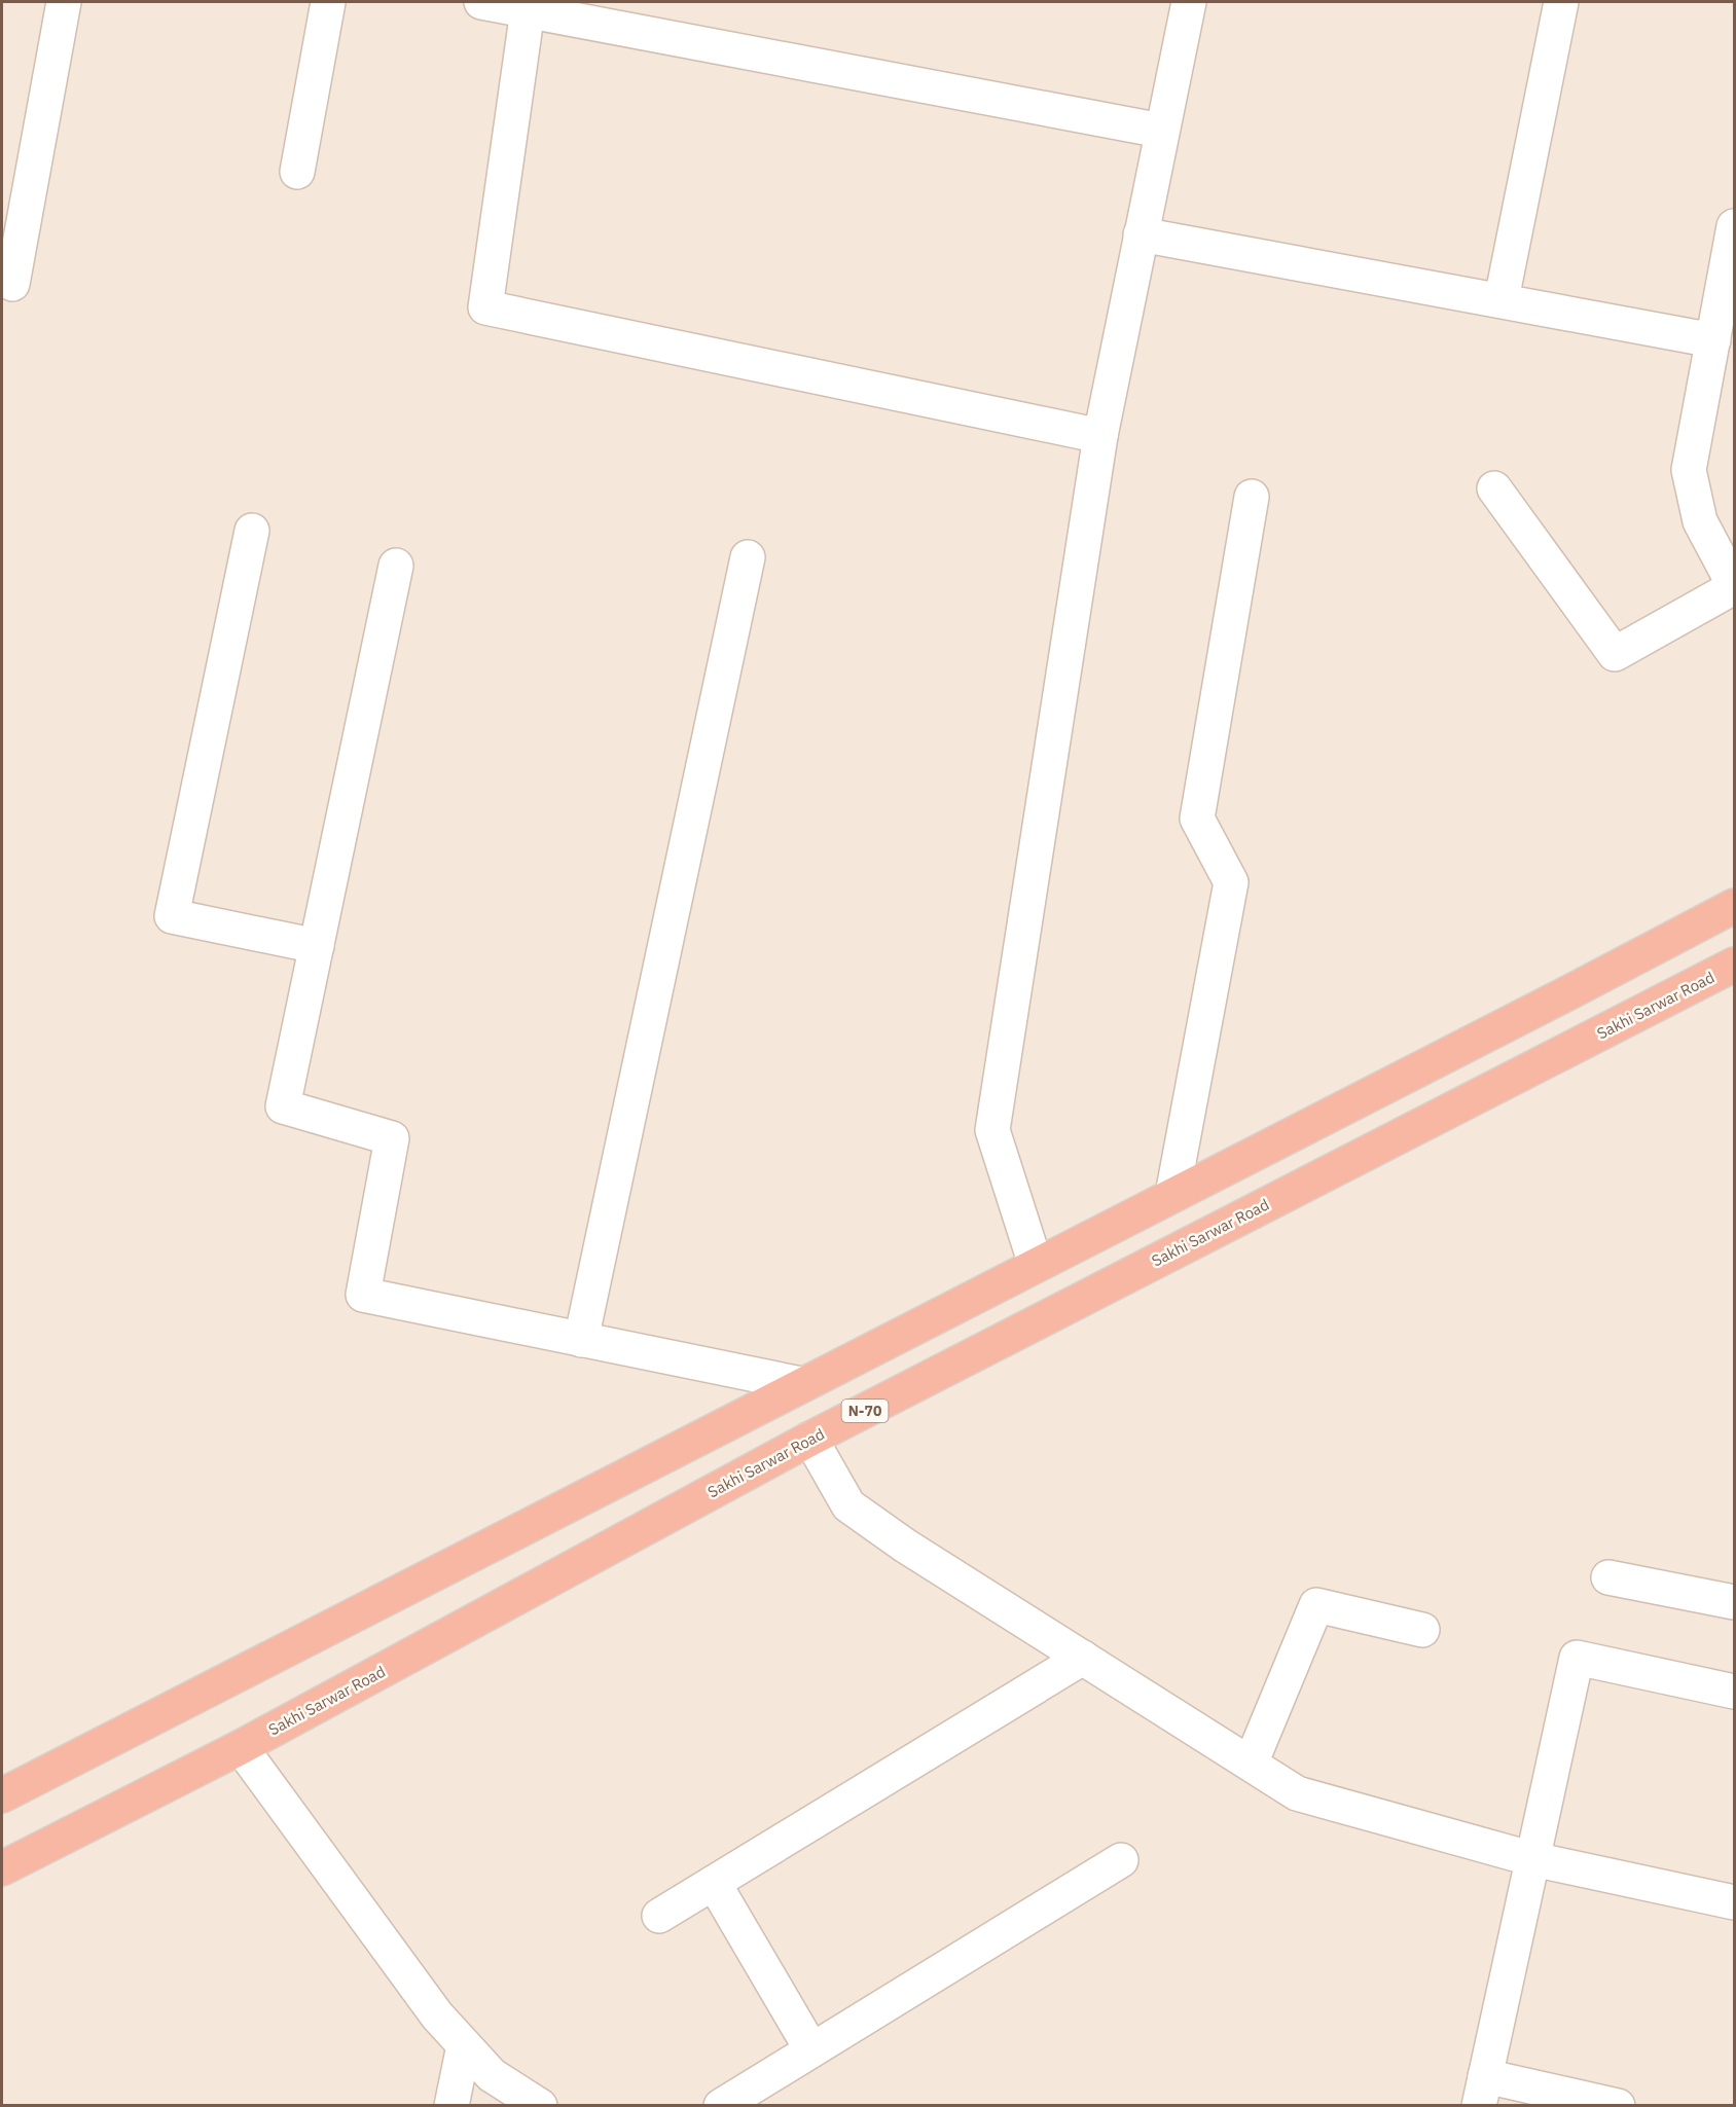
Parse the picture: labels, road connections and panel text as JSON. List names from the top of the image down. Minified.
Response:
{"streets":{"highway":["Sakhi Sarwar Road","N-70"]}}
